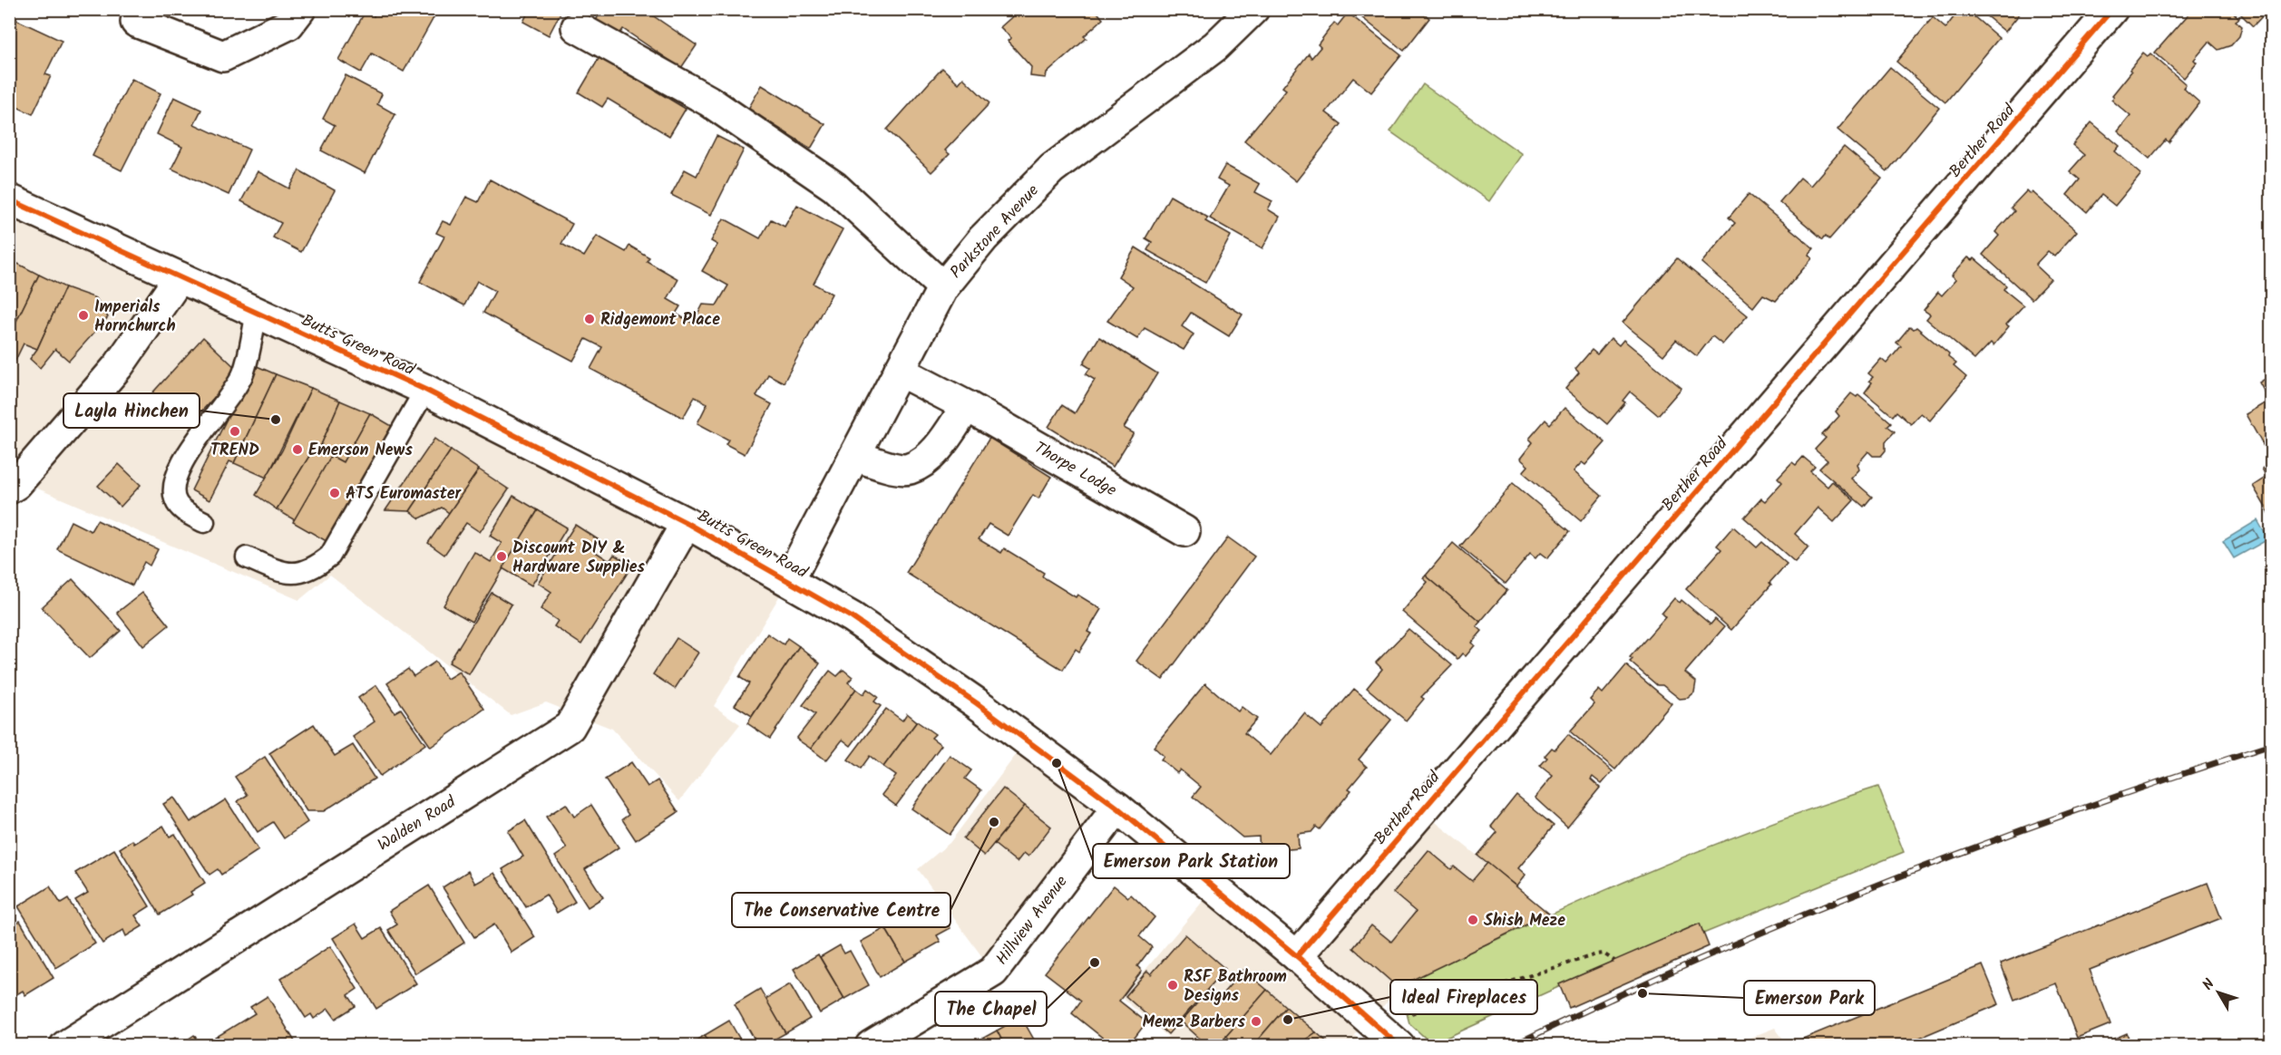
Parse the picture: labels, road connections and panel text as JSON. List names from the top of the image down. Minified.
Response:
{"streets":{"street":["Berther Road","Parkstone Avenue","Butts Green Road","Thorpe Lodge","Walden Road","Hillview Avenue"]},"crossings":[["Berther Road","Butts Green Road"],["Parkstone Avenue","Butts Green Road"],["Parkstone Avenue","Thorpe Lodge"],["Butts Green Road","Walden Road"],["Butts Green Road","Hillview Avenue"]],"places":["Imperials Hornchurch","Ridgemont Place","Layla Hinchen","TREND","Emerson News","ATS Euromaster","Discount DIY & Hardware Supplies","Emerson Park Station","The Conservative Centre","Shish Meze","The Chapel","RSF Bathroom Designs","Emerson Park","Ideal Fireplaces","Memz Barbers"],"north":"top left"}
